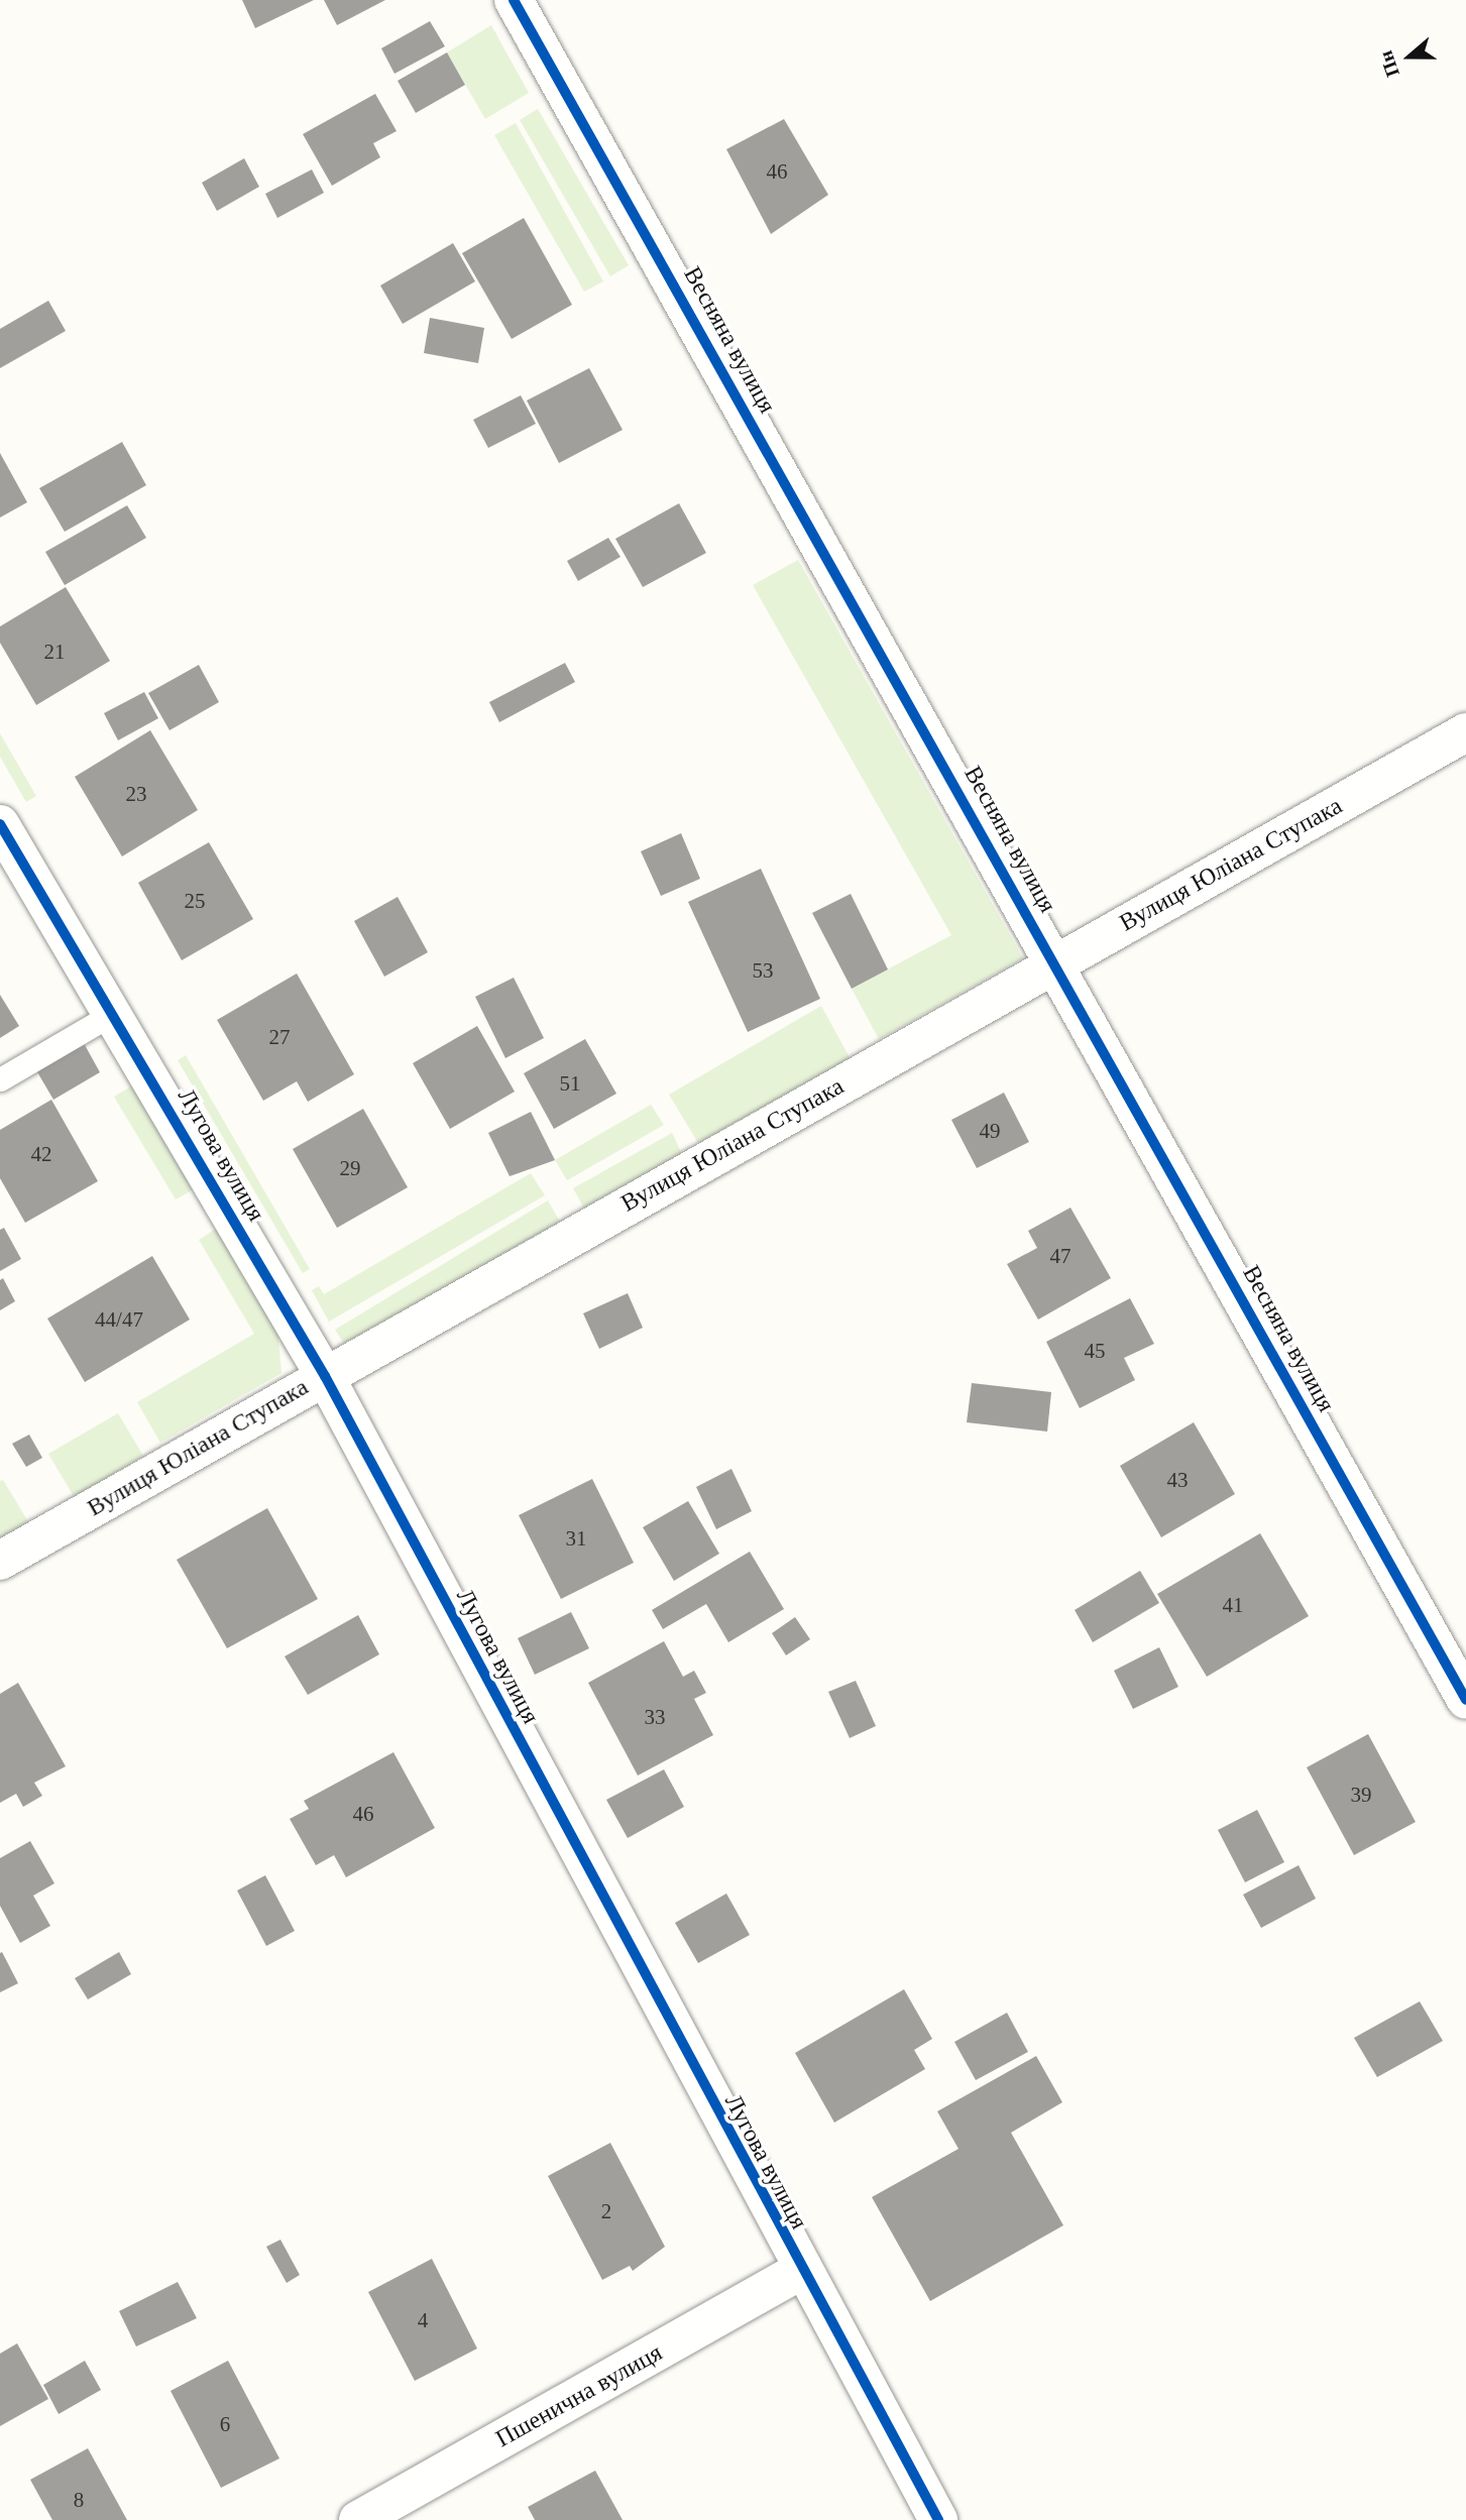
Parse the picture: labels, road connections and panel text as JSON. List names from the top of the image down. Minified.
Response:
{"streets":{"street":["Весняна вулиця","Вулиця Юліана Ступака","Лугова вулиця","Пшенична вулиця"]},"crossings":[["Весняна вулиця","Вулиця Юліана Ступака"],["Вулиця Юліана Ступака","Лугова вулиця"],["Лугова вулиця","Пшенична вулиця"]],"house_numbers":["46","21","23","25","53","27","51","49","42","29","47","44/47","45","43","31","41","33","39","46","2","4","6","8"],"north":"left"}
